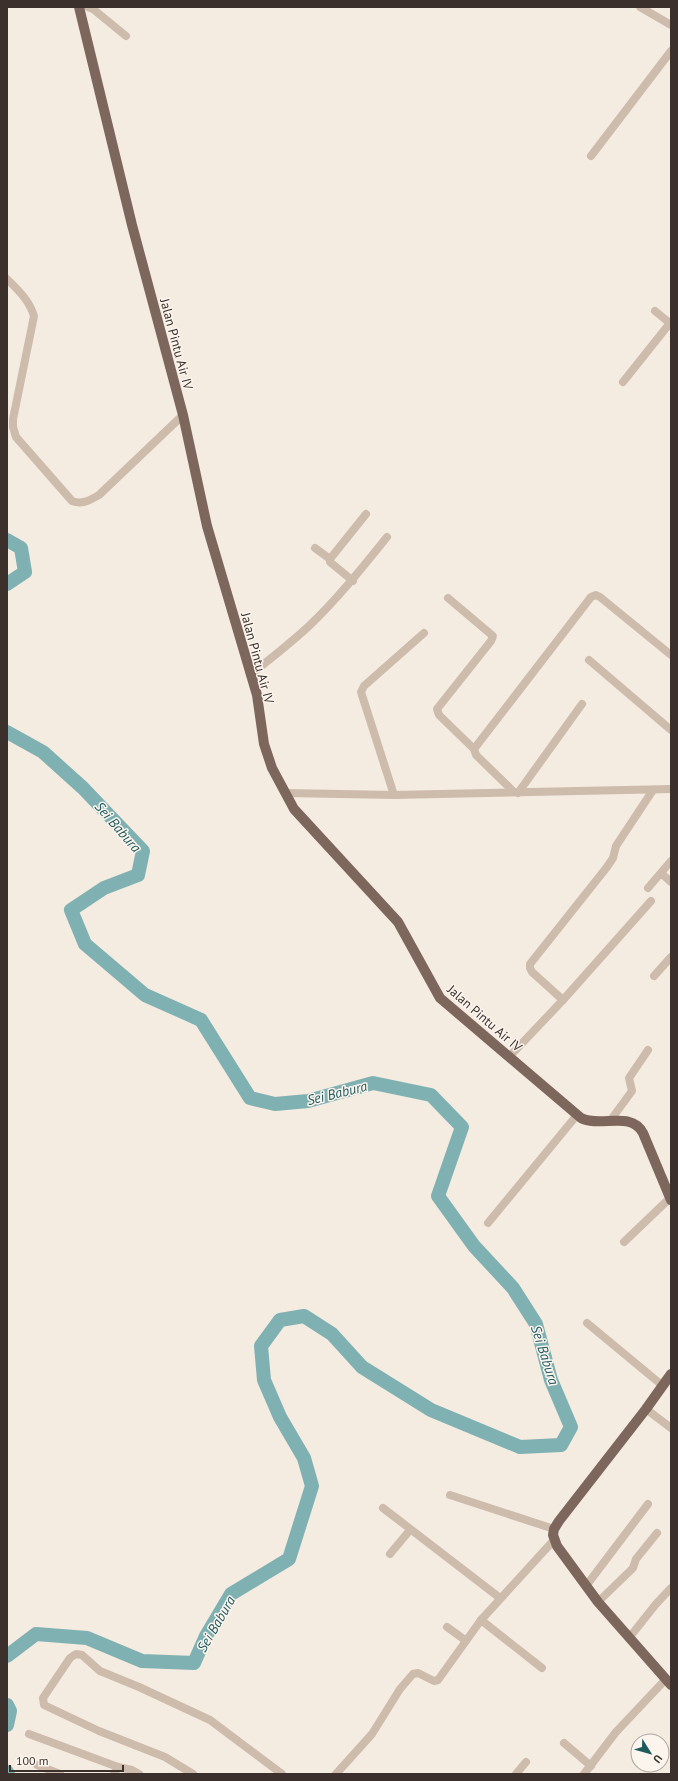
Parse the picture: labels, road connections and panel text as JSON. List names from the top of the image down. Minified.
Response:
{"streets":{"main road":["Jalan Pintu Air IV"]},"water":["Sei Babura"],"scale_bar":"100 m","north":"bottom right"}
